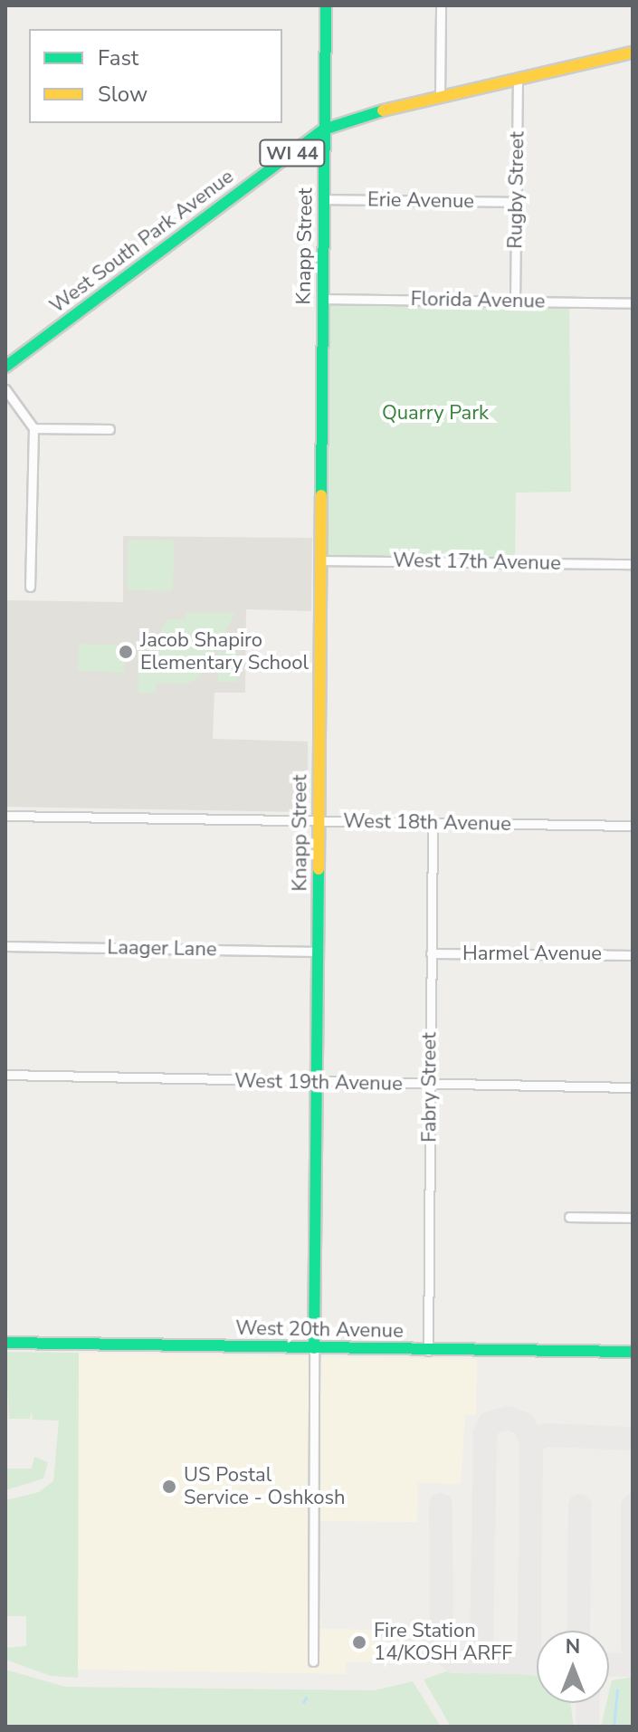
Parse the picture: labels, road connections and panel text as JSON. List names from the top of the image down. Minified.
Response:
{"streets":{"street":["WI 44","Rugby Street","Erie Avenue","West South Park Avenue","Knapp Street","Florida Avenue","West 17th Avenue","West 18th Avenue","Laager Lane","Harmel Avenue","West 19th Avenue","Fabry Street","West 20th Avenue"]},"crossings":[["Rugby Street","Erie Avenue"],["Rugby Street","West South Park Avenue"],["Rugby Street","Florida Avenue"],["Erie Avenue","Knapp Street"],["West South Park Avenue","Knapp Street"],["Knapp Street","Florida Avenue"],["Knapp Street","West 17th Avenue"],["Knapp Street","West 18th Avenue"],["Knapp Street","Laager Lane"],["Knapp Street","West 19th Avenue"],["Knapp Street","West 20th Avenue"],["West 18th Avenue","Fabry Street"],["Harmel Avenue","Fabry Street"],["West 19th Avenue","Fabry Street"],["Fabry Street","West 20th Avenue"]],"parks":["Quarry Park"],"places":["Jacob Shapiro Elementary School","US Postal Service - Oshkosh","Fire Station 14/KOSH ARFF"],"legend":["Fast","Slow"],"north":"top"}
